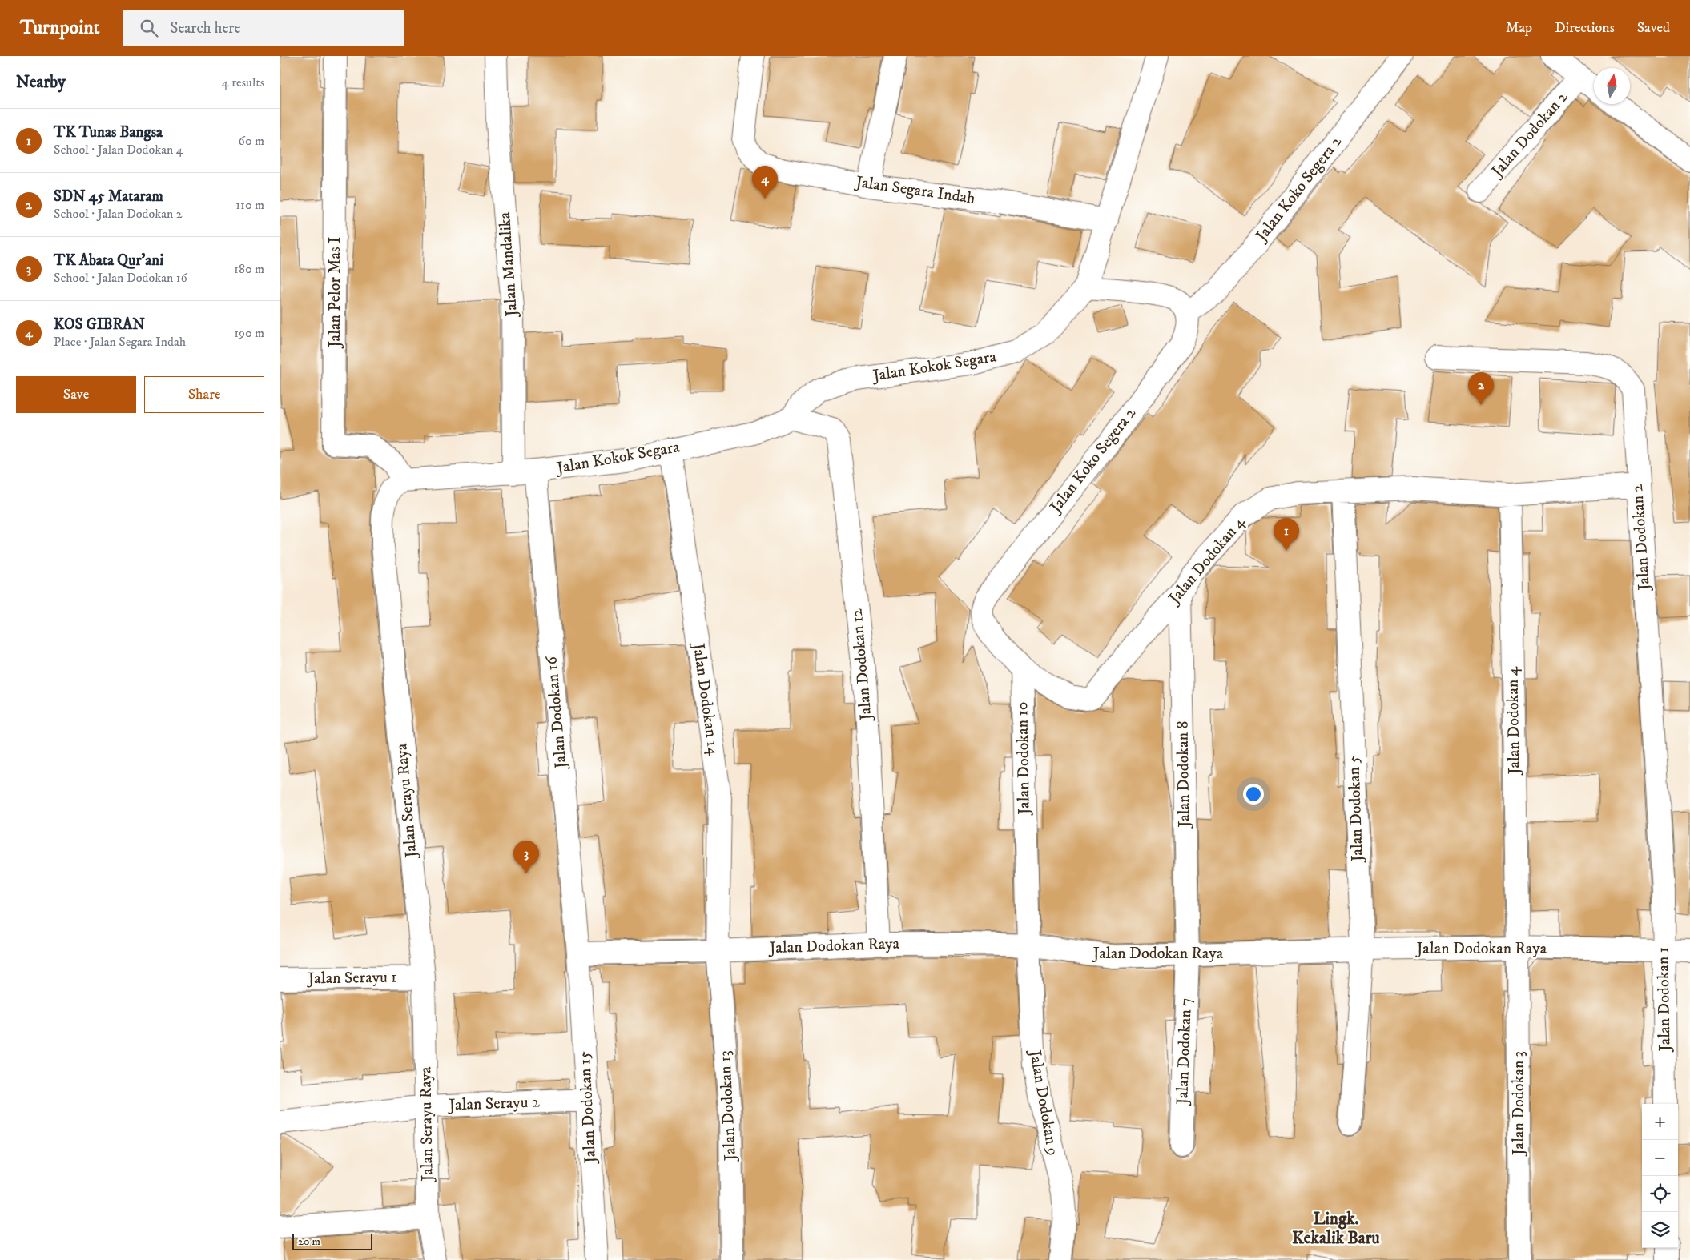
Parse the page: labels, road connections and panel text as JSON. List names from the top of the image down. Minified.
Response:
{"streets":{"street":["Jalan Dodokan 2","Jalan Koko Segera 2","Jalan Segara Indah","Jalan Mandalika","Jalan Pelor Mas I","Jalan Kokok Segara","Jalan Dodokan 4","Jalan Dodokan 12","Jalan Dodokan 14","Jalan Dodokan 16","Jalan Dodokan 10","Jalan Dodokan 8","Jalan Serayu Raya","Jalan Dodokan 5","Jalan Dodokan Raya","Jalan Serayu 1","Jalan Dodokan 1","Jalan Dodokan 7","Jalan Dodokan 9","Jalan Dodokan 3","Jalan Serayu 2","Jalan Dodokan 13","Jalan Dodokan 15"]},"crossings":[["Jalan Dodokan 2","Jalan Dodokan 4"],["Jalan Dodokan 2","Jalan Dodokan 1"],["Jalan Koko Segera 2","Jalan Dodokan 4"],["Jalan Koko Segera 2","Jalan Dodokan 10"],["Jalan Segara Indah","Jalan Kokok Segara"],["Jalan Pelor Mas I","Jalan Serayu Raya"],["Jalan Kokok Segara","Jalan Dodokan 12"],["Jalan Kokok Segara","Jalan Dodokan 14"],["Jalan Kokok Segara","Jalan Dodokan 16"],["Jalan Dodokan 4","Jalan Dodokan 10"],["Jalan Dodokan 4","Jalan Dodokan 8"],["Jalan Dodokan 4","Jalan Dodokan 5"],["Jalan Dodokan 4","Jalan Dodokan Raya"],["Jalan Dodokan 4","Jalan Dodokan 3"],["Jalan Dodokan 12","Jalan Dodokan Raya"],["Jalan Dodokan 14","Jalan Dodokan Raya"],["Jalan Dodokan 14","Jalan Dodokan 13"],["Jalan Dodokan 16","Jalan Dodokan Raya"],["Jalan Dodokan 16","Jalan Dodokan 15"],["Jalan Dodokan 10","Jalan Dodokan Raya"],["Jalan Dodokan 10","Jalan Dodokan 9"],["Jalan Dodokan 8","Jalan Dodokan Raya"],["Jalan Dodokan 8","Jalan Dodokan 7"],["Jalan Serayu Raya","Jalan Serayu 1"],["Jalan Serayu Raya","Jalan Serayu 2"],["Jalan Dodokan 5","Jalan Dodokan Raya"],["Jalan Dodokan Raya","Jalan Dodokan 1"],["Jalan Dodokan Raya","Jalan Dodokan 7"],["Jalan Dodokan Raya","Jalan Dodokan 9"],["Jalan Dodokan Raya","Jalan Dodokan 3"],["Jalan Dodokan Raya","Jalan Dodokan 13"],["Jalan Dodokan Raya","Jalan Dodokan 15"],["Jalan Serayu 2","Jalan Dodokan 15"]],"districts":["Lingk. Kekalik Baru"],"scale_bar":"20 m","north":"top","page":{"header":"Turnpoint","search":"Search here","nav":["Map","Directions","Saved"],"heading":["Nearby","4 results"],"list":[{"mark":"1","name":"TK Tunas Bangsa","note":"School · Jalan Dodokan 4","value":"60 m"},{"mark":"2","name":"SDN 45 Mataram","note":"School · Jalan Dodokan 2","value":"110 m"},{"mark":"3","name":"TK Abata Qur'ani","note":"School · Jalan Dodokan 16","value":"180 m"},{"mark":"4","name":"KOS GIBRAN","note":"Place · Jalan Segara Indah","value":"190 m"}],"pins":["4","2","1","3"],"buttons":["Save","Share"],"map_buttons":["+","−"],"scale":"20 m"}}
